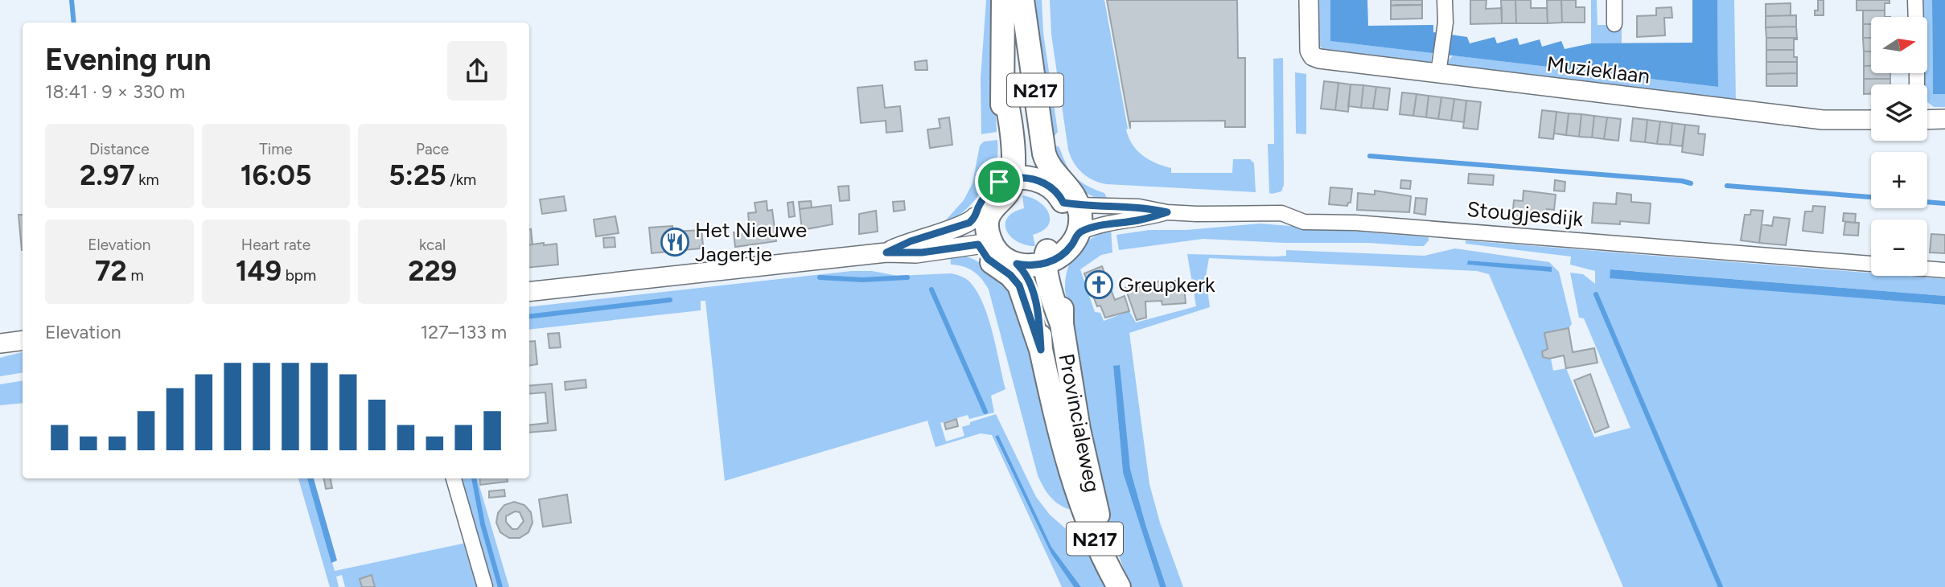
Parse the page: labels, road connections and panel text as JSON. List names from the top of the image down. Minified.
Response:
{"streets":{"main road":["N217","Provincialeweg"],"street":["Muzieklaan","Stougjesdijk"]},"crossings":[["N217","Stougjesdijk"],["N217","Provincialeweg"]],"places":{"restaurant":["Het Nieuwe Jagertje"],"church":["Greupkerk"]},"north":"right","page":{"map_buttons":["+","−"],"heading":["Evening run","18:41 · 9 × 330 m"],"stats":[["Distance","2.97 km"],["Time","16:05"],["Pace","5:25 /km"],["Elevation","72 m"],["Heart rate","149 bpm"],["kcal","229"]],"chart":["Elevation","127–133 m"]}}
